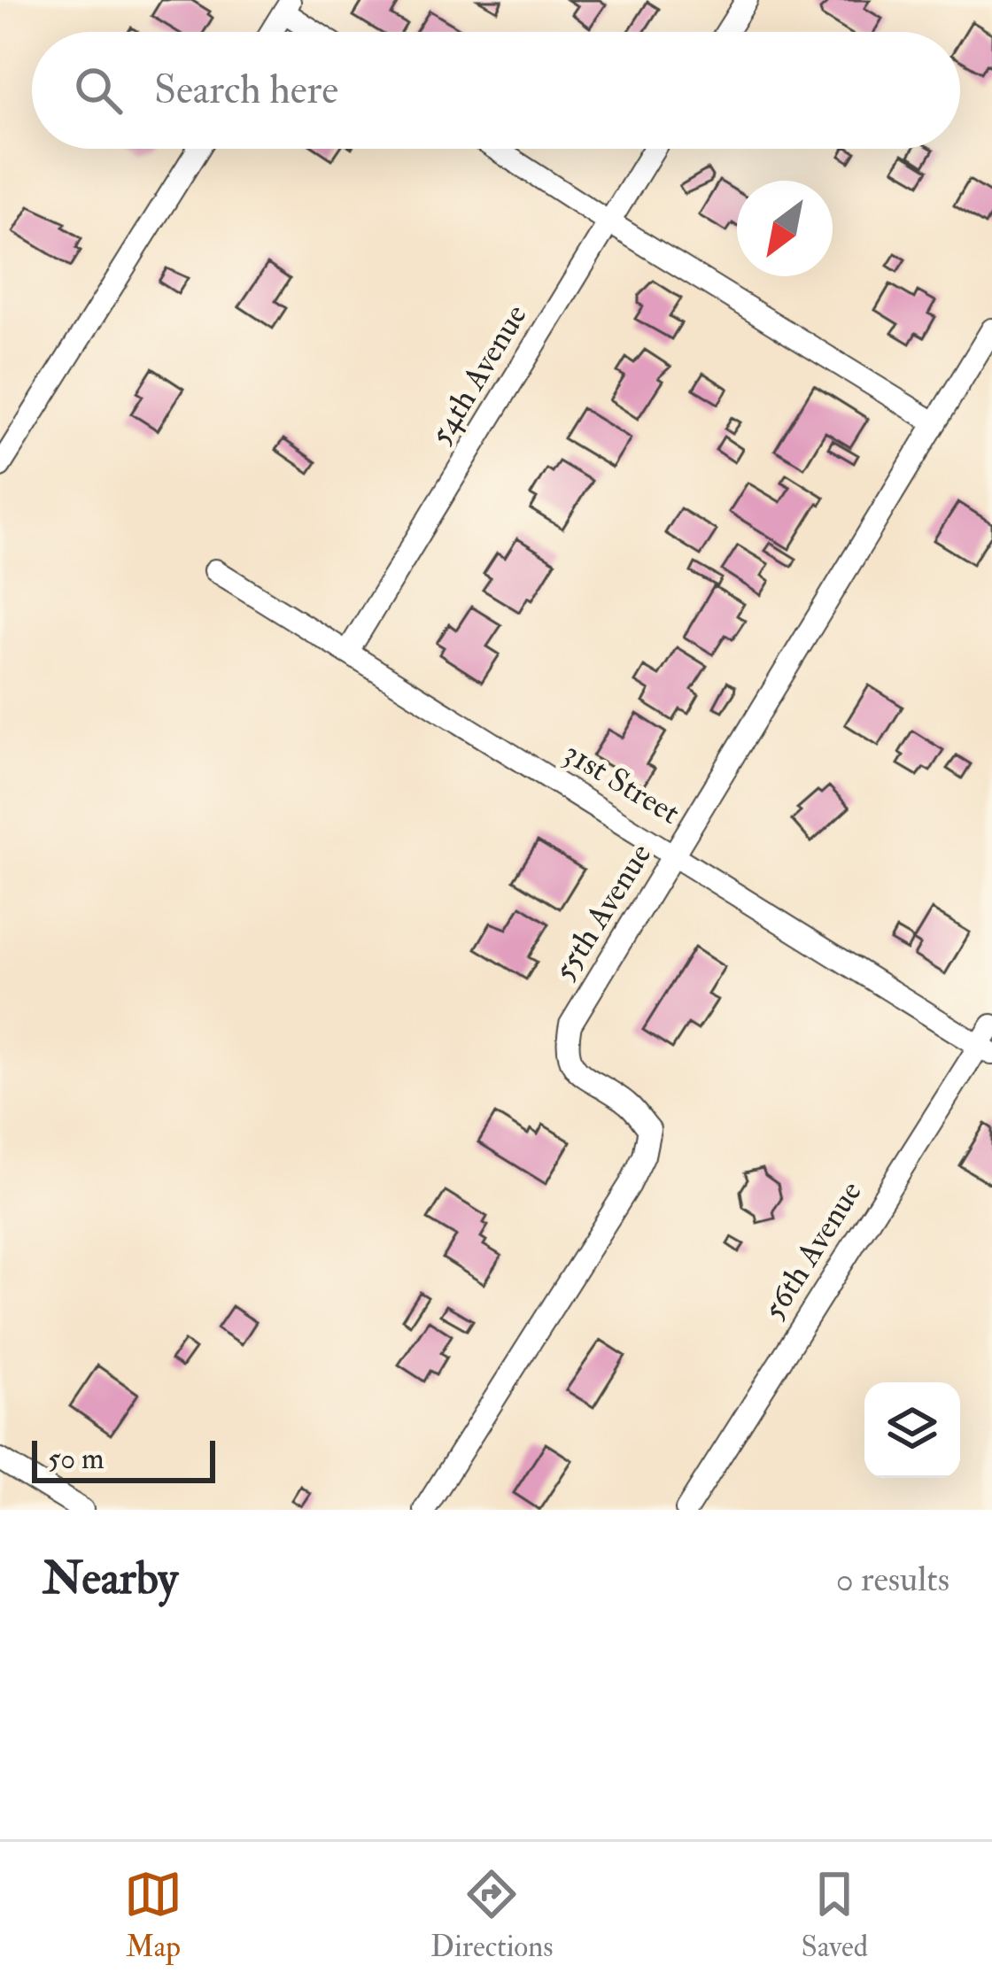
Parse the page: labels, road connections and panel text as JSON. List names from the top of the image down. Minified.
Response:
{"streets":{"street":["54th Avenue","31st Street","55th Avenue","56th Avenue"]},"crossings":[["54th Avenue","31st Street"],["31st Street","55th Avenue"],["31st Street","56th Avenue"]],"scale_bar":"50 m","north":"bottom left","page":{"search":"Search here","scale":"50 m","heading":["Nearby","0 results"],"nav":["Map","Directions","Saved"]}}
